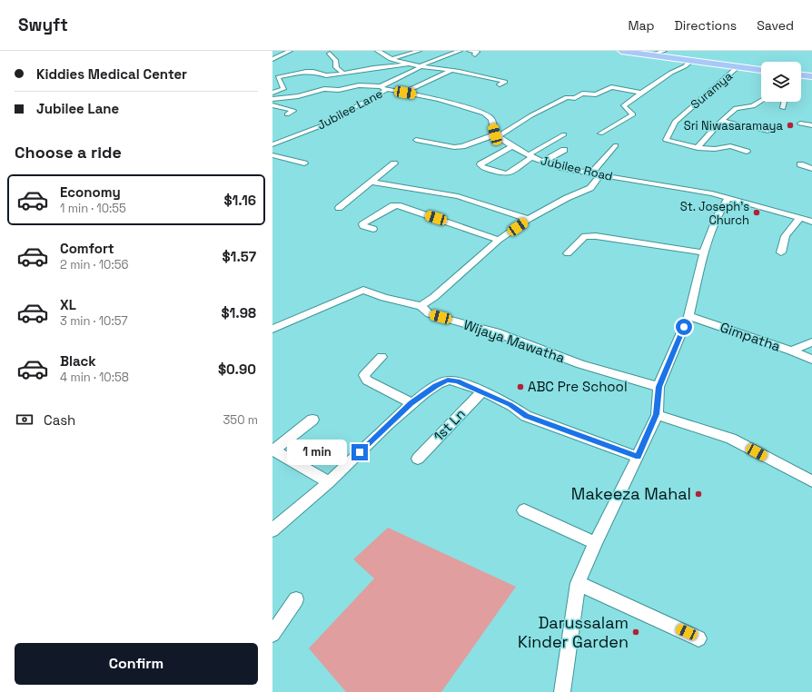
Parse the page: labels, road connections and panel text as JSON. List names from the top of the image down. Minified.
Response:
{"streets":{"street":["Suramya","Jubilee Lane","Jubilee Road","Gimpatha","Wijaya Mawatha","1st Ln"]},"places":["Sri Niwasaramaya","St. Joseph's Church","ABC Pre School","Makeeza Mahal","Darussalam Kinder Garden"],"page":{"header":"Swyft","nav":["Map","Directions","Saved"],"banner":["Kiddies Medical Center","Jubilee Lane"],"heading":"Choose a ride","list":[{"name":"Economy","note":"1 min · 10:55","value":"$1.16"},{"name":"Comfort","note":"2 min · 10:56","value":"$1.57"},{"name":"XL","note":"3 min · 10:57","value":"$1.98"},{"name":"Black","note":"4 min · 10:58","value":"$0.90"}],"pay":["Cash","350 m"],"bubble":"1 min","buttons":"Confirm"}}
